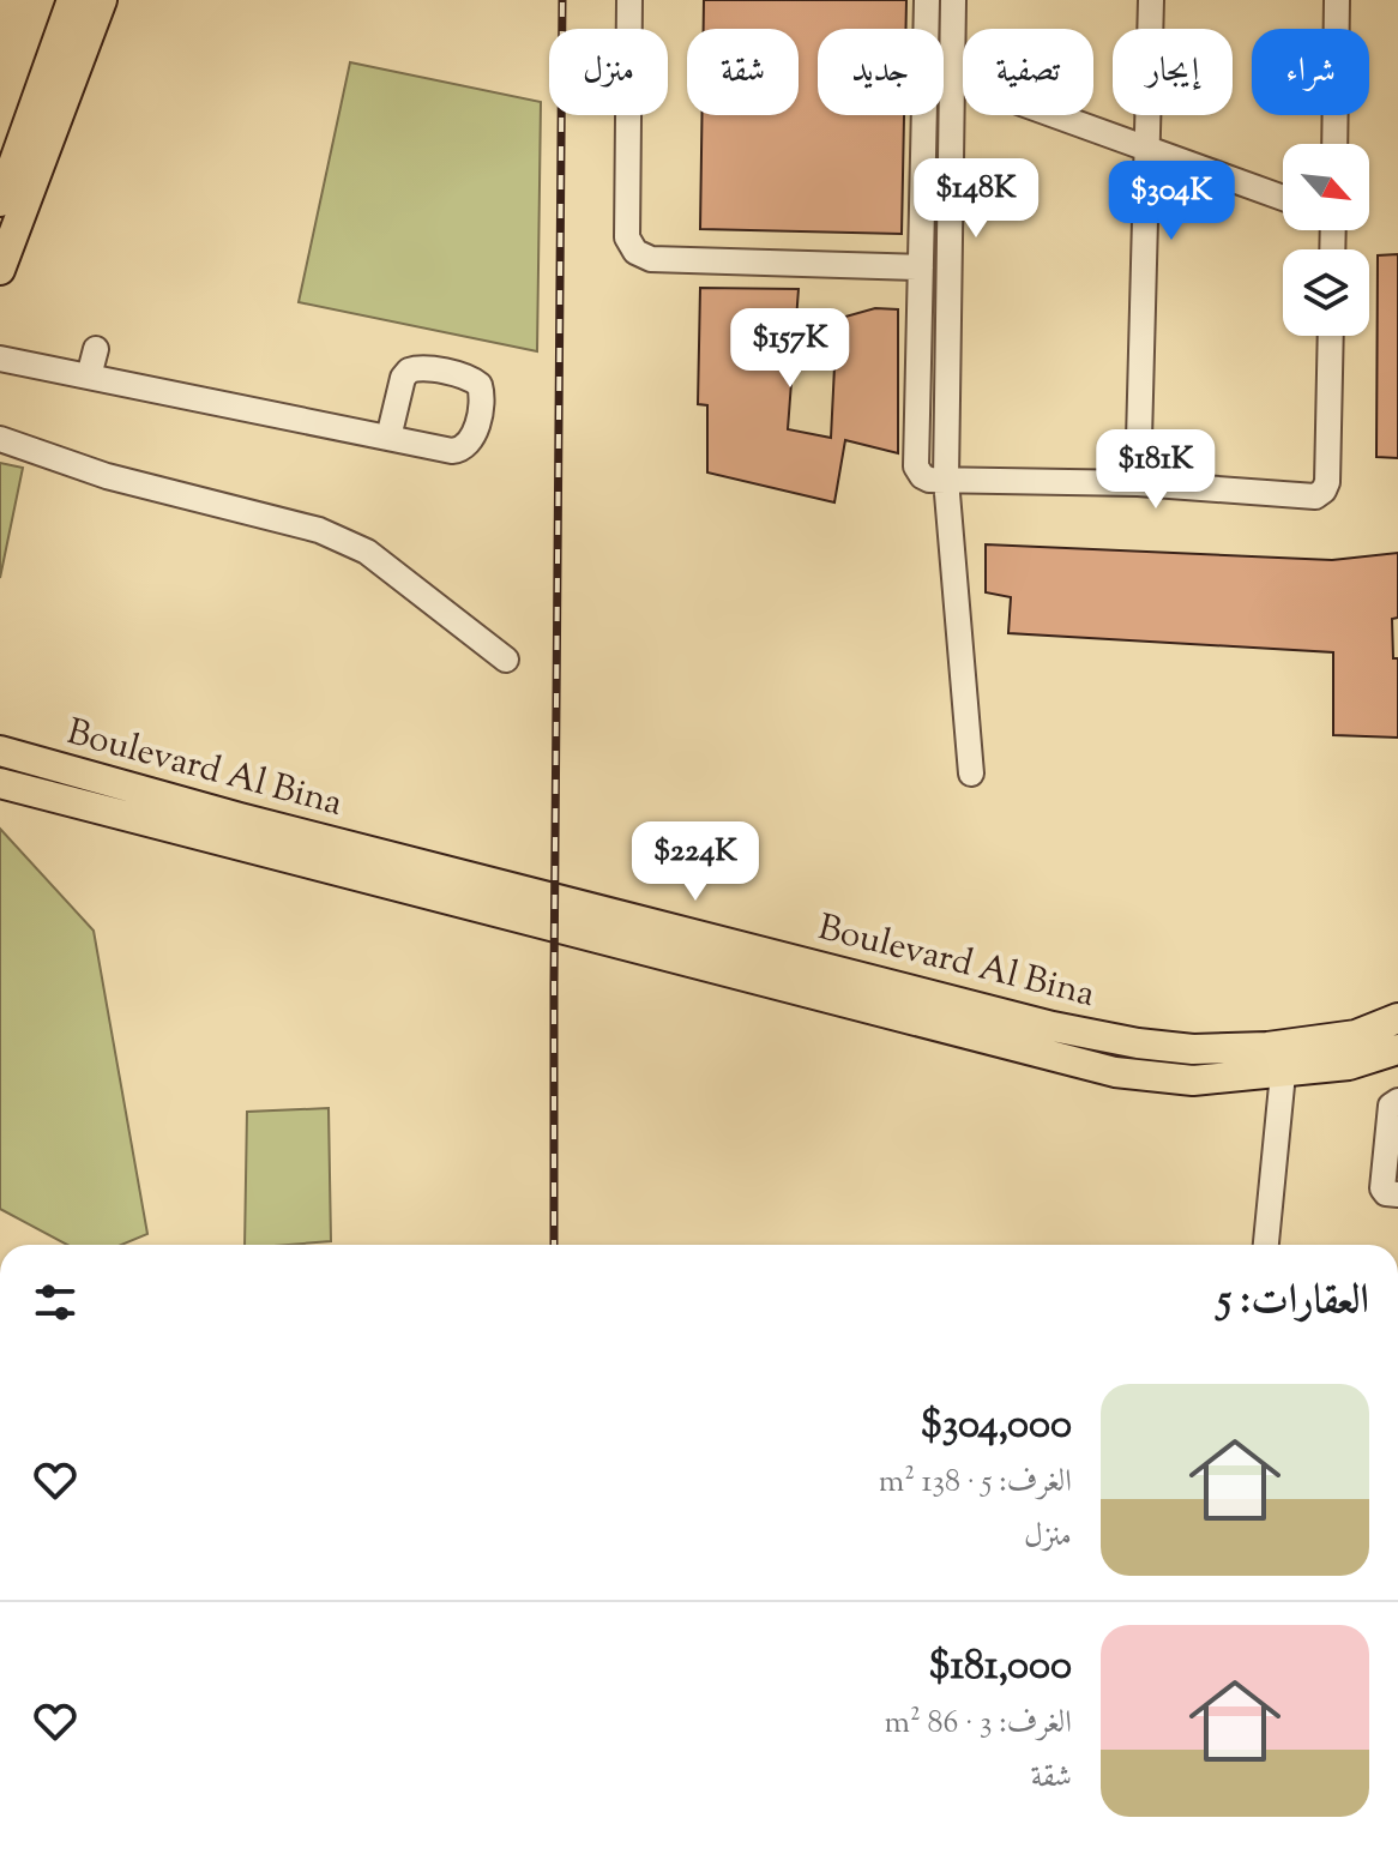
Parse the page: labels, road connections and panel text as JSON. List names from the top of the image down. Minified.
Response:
{"streets":{"main road":["Boulevard Al Bina"]},"north":"bottom right","page":{"chip":["شراء","إيجار","تصفية","جديد","شقة","منزل"],"price":["$148K","$304K","$157K","$181K","$224K"],"heading":"العقارات: 5","list":[{"name":"$304,000","note":"الغرف: 5 · 138 m² · منزل"},{"name":"$181,000","note":"الغرف: 3 · 86 m² · شقة"}]}}
